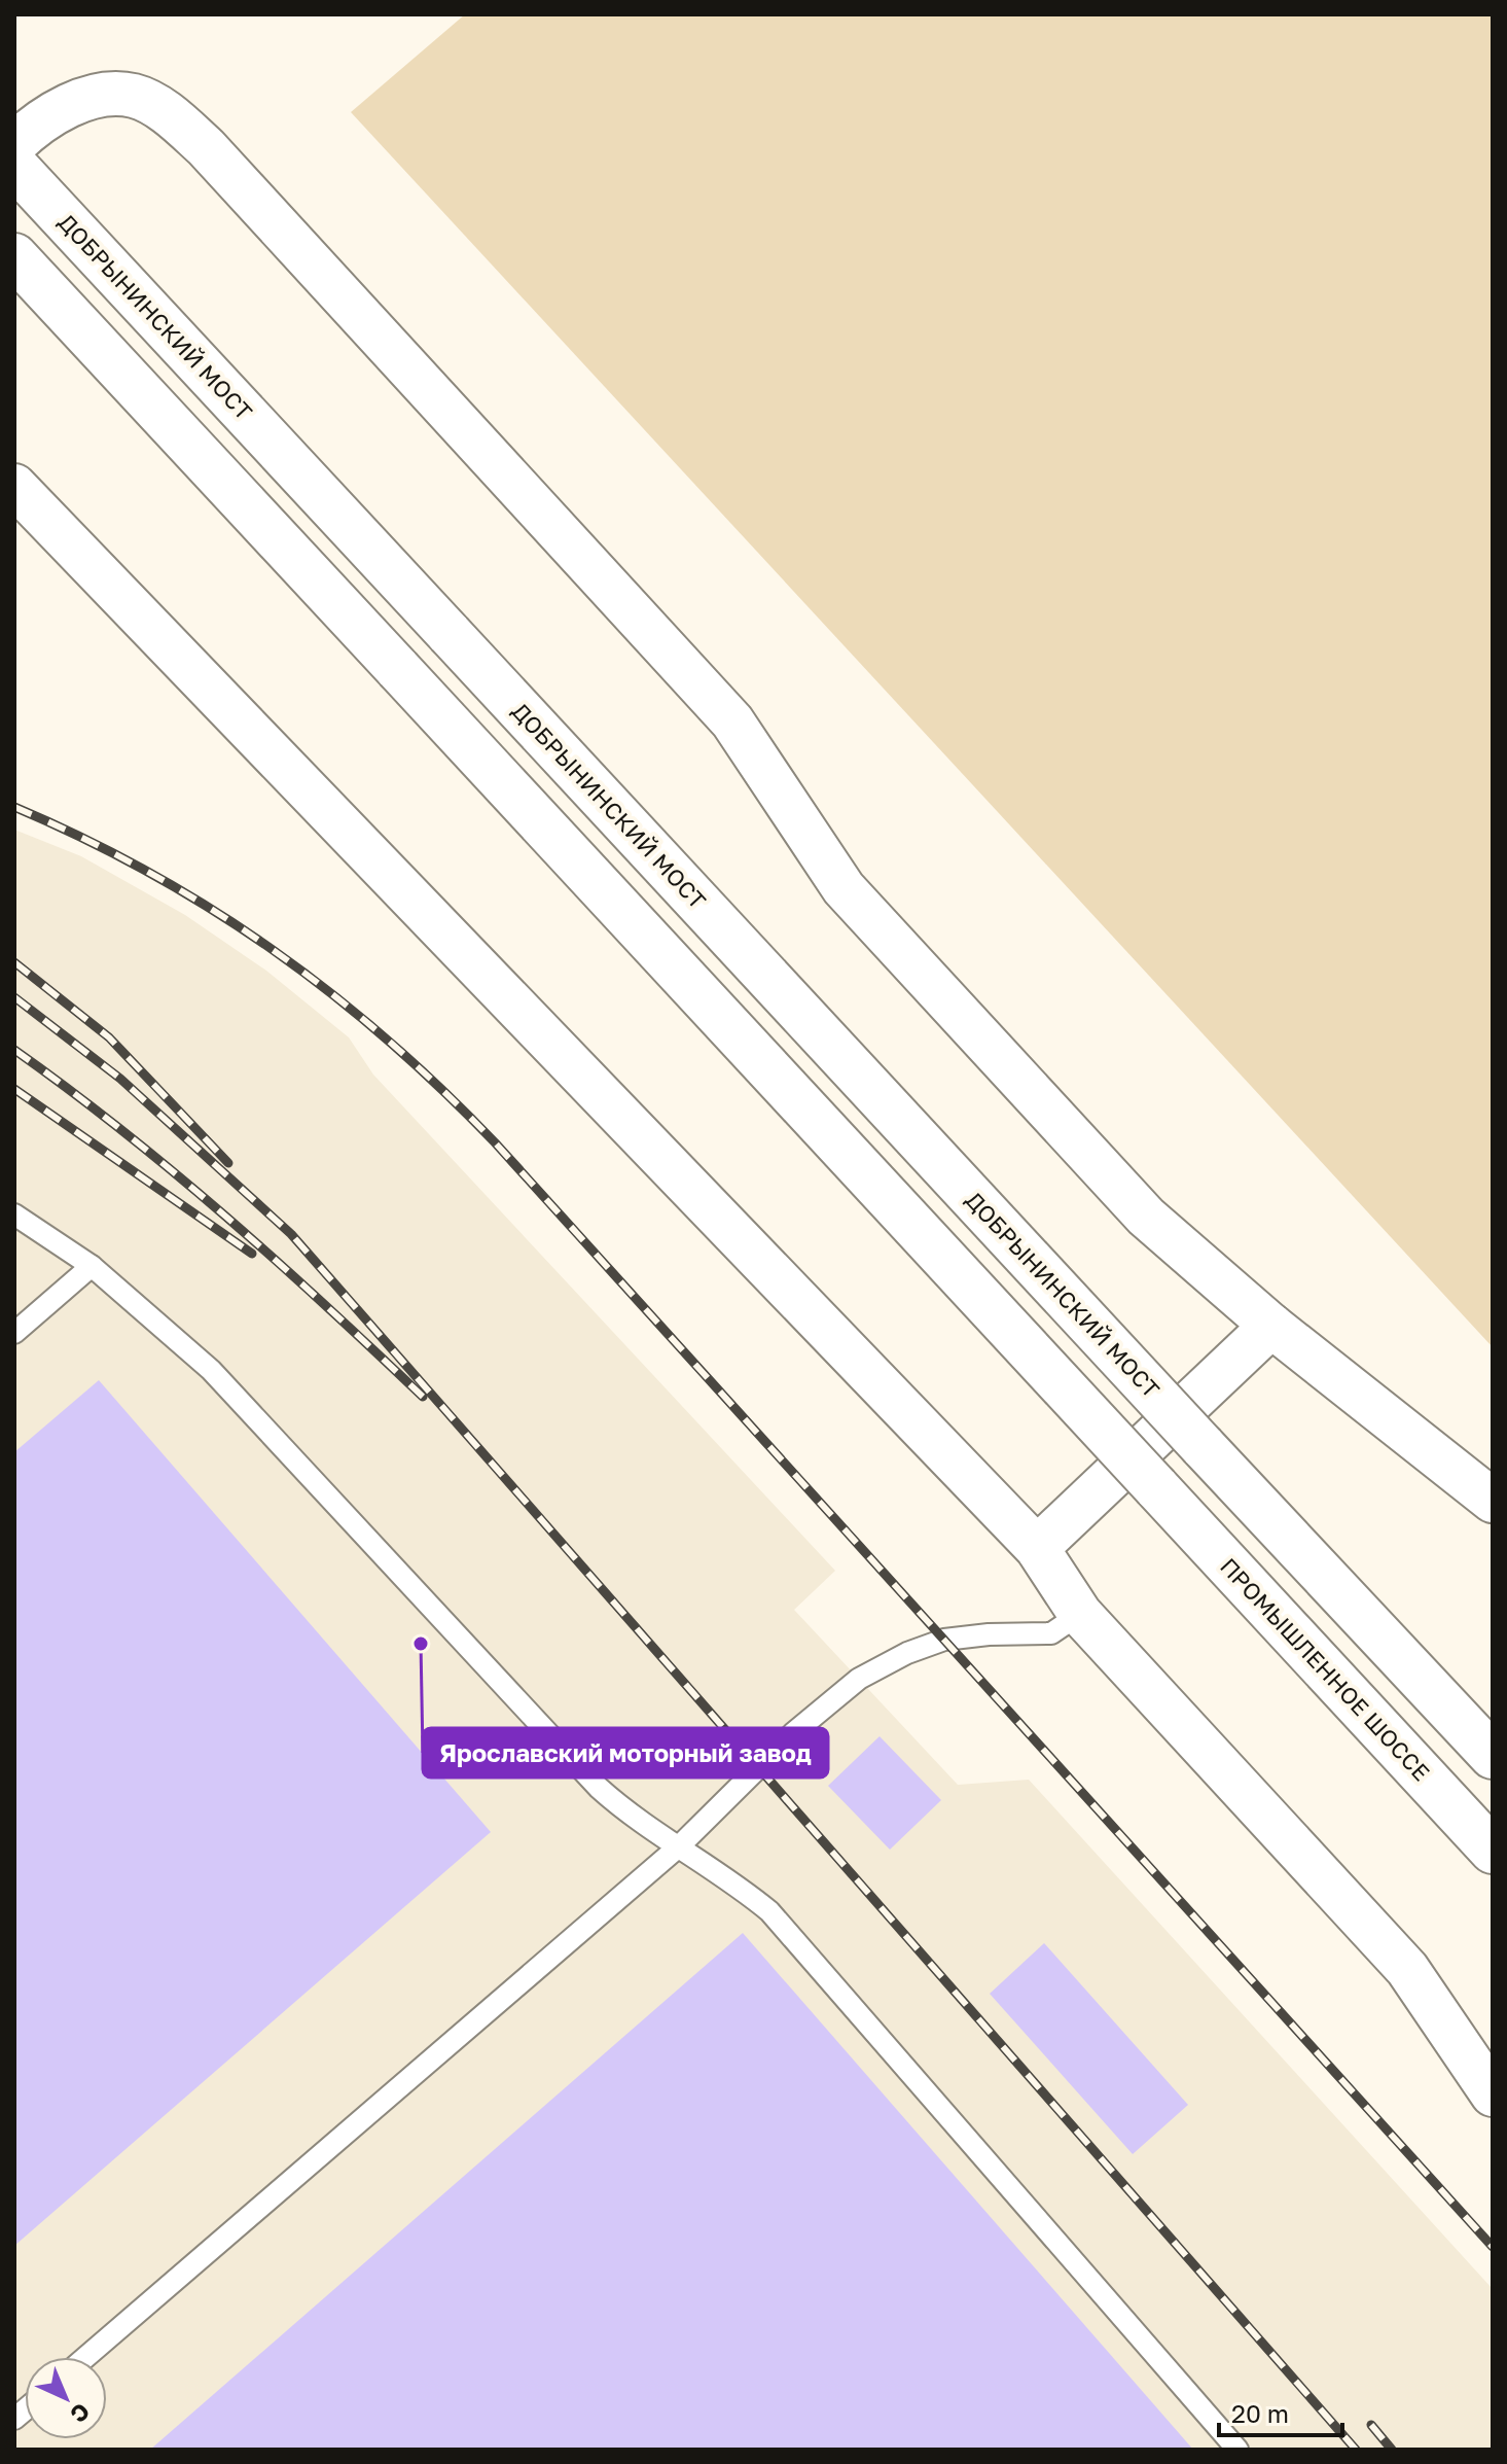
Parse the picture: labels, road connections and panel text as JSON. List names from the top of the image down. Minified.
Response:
{"streets":{"main road":["ДОБРЫНИНСКИЙ МОСТ","ПРОМЫШЛЕННОЕ ШОССЕ"]},"places":["Ярославский моторный завод"],"scale_bar":"20 m","north":"bottom right"}
